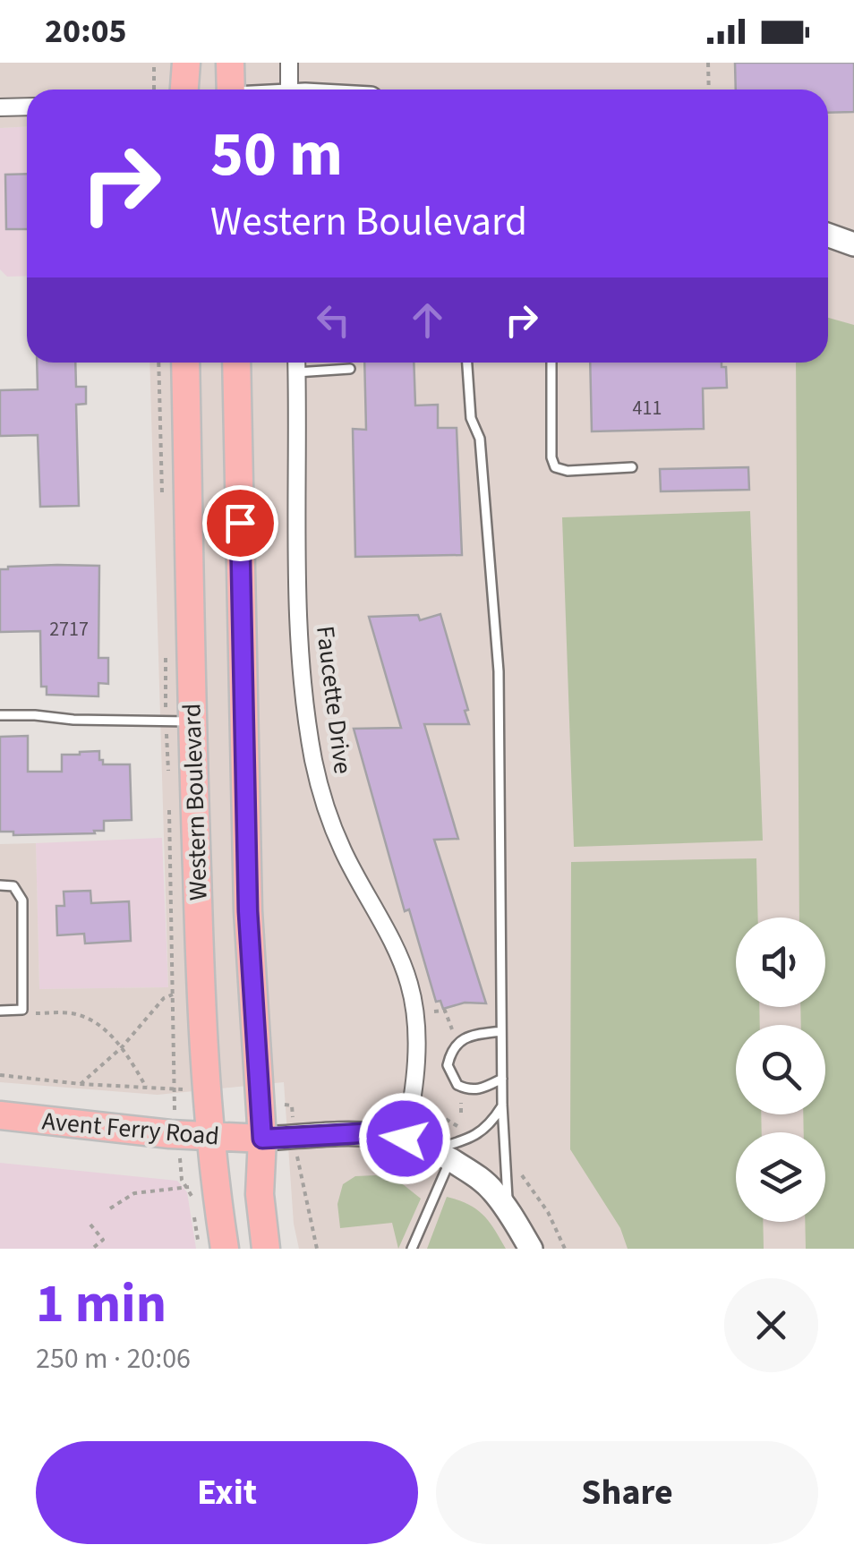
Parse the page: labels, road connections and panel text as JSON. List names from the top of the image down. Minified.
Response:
{"streets":{"main road":["Western Boulevard","Avent Ferry Road"],"street":["Faucette Drive"]},"crossings":[["Western Boulevard","Avent Ferry Road"]],"house_numbers":["411","2717"],"page":{"status":"20:05","turn":["50 m","Western Boulevard"],"heading":["1 min","250 m · 20:06"],"buttons":["Exit","Share"]}}
